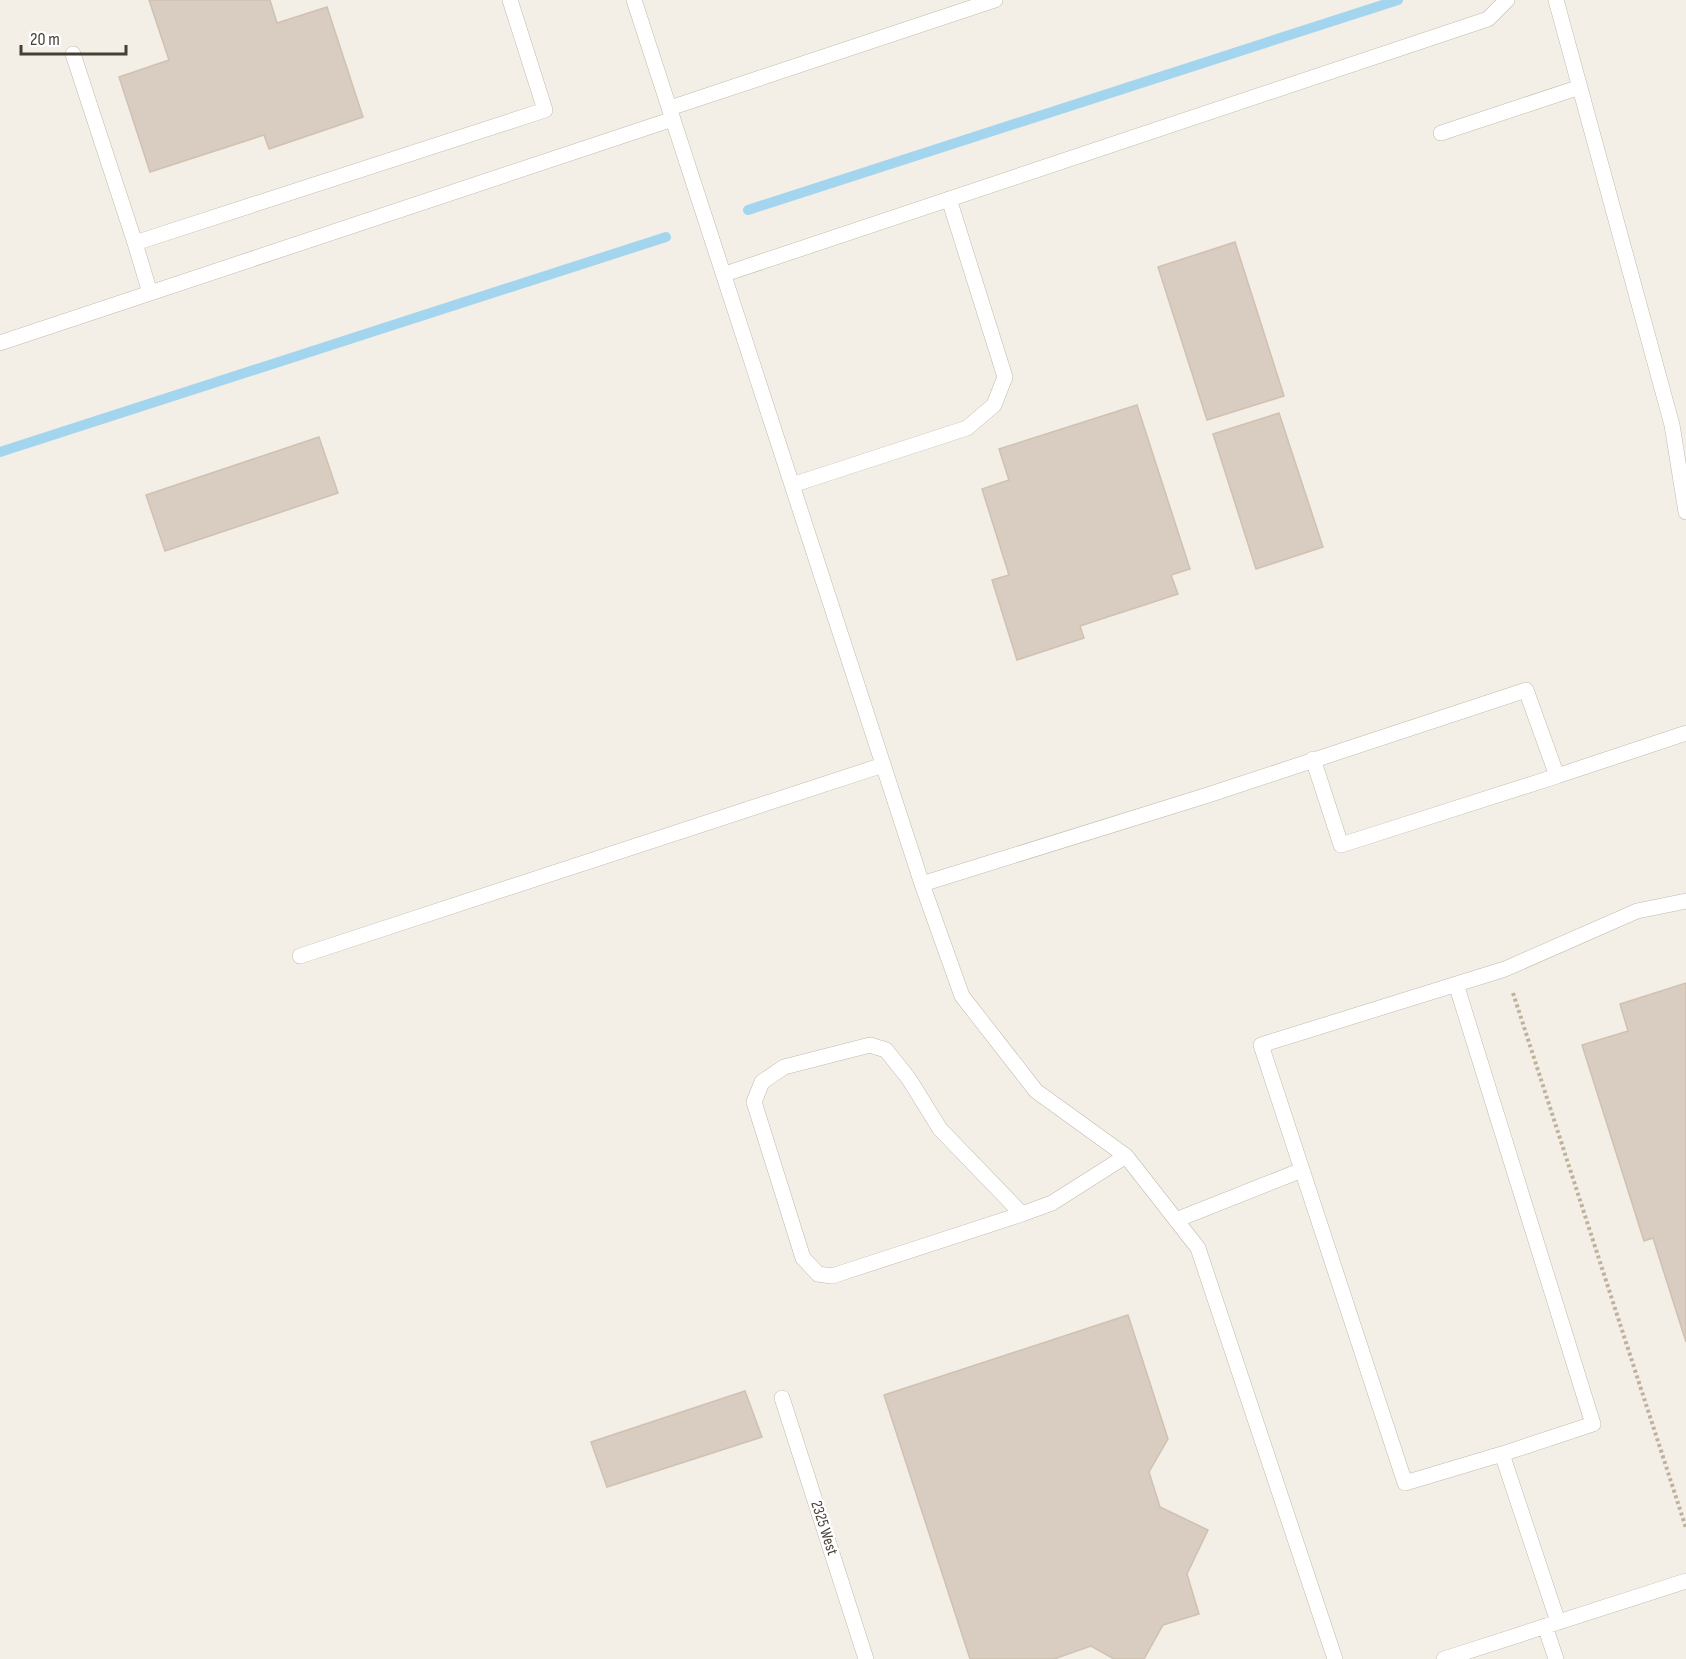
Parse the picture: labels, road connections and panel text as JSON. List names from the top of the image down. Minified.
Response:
{"streets":{"lane":["2325 West"]},"scale_bar":"20 m"}
